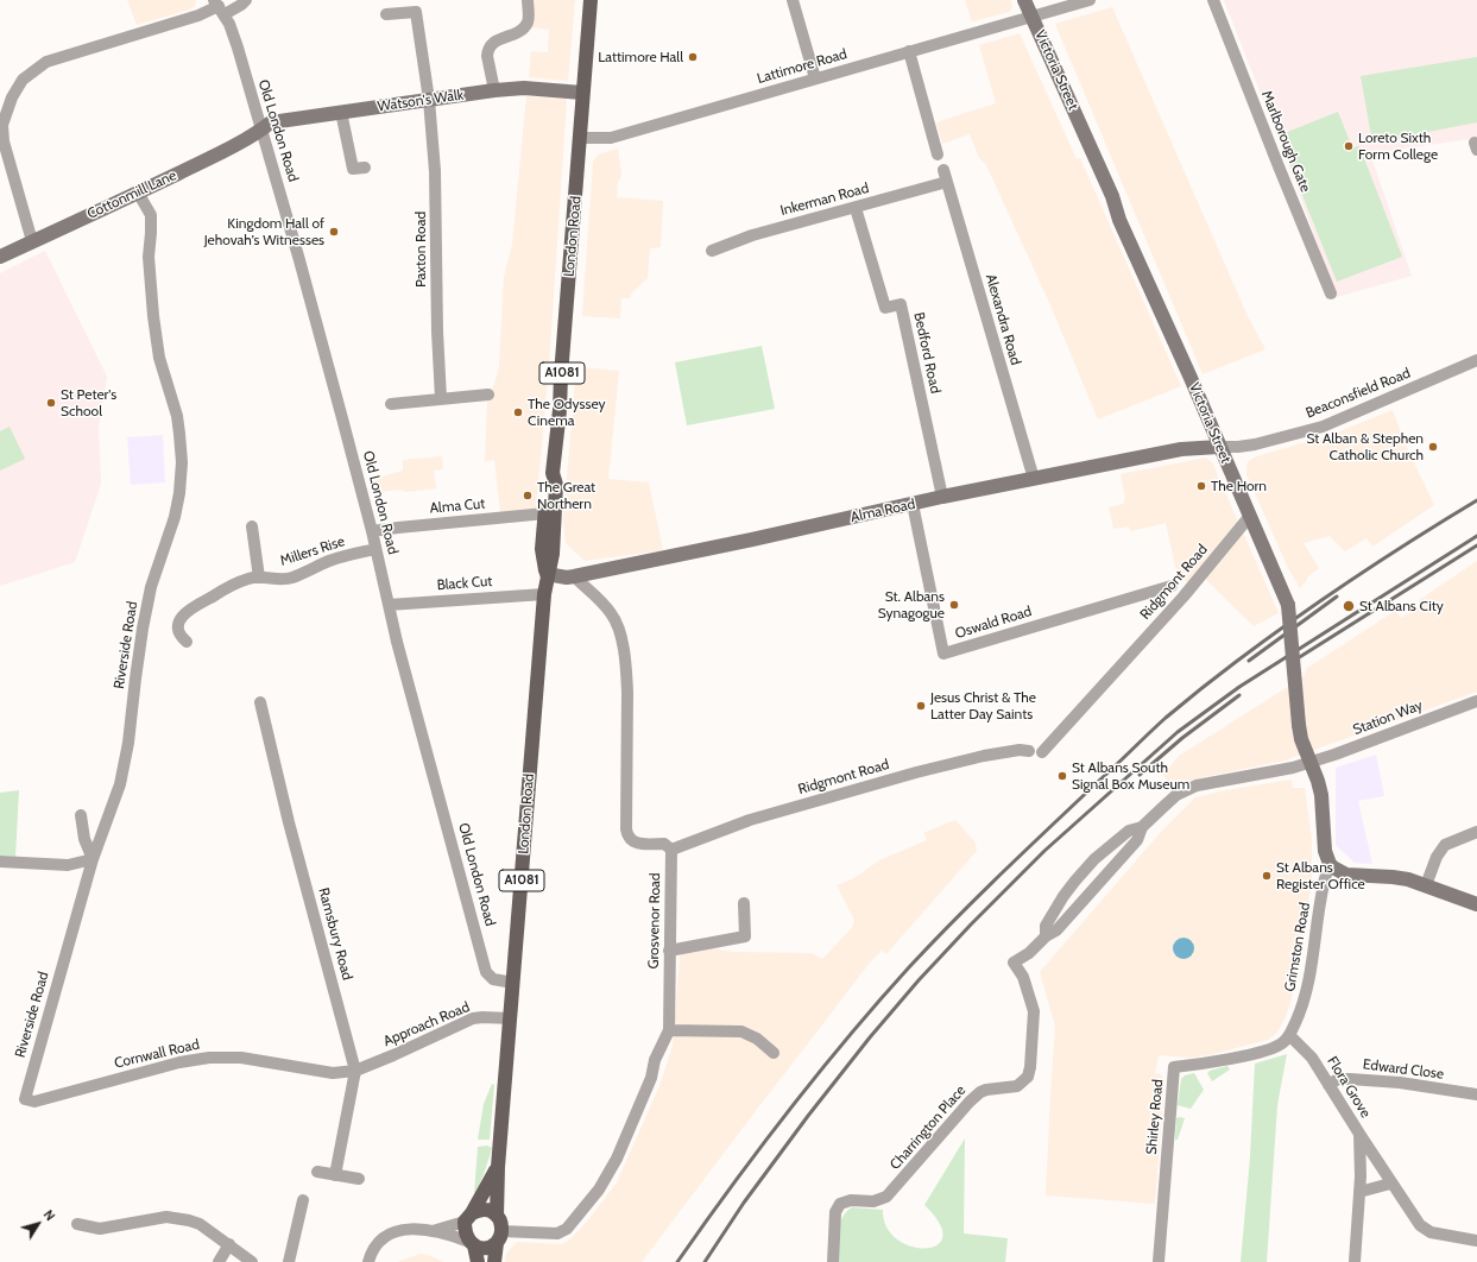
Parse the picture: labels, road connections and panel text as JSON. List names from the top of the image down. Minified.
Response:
{"streets":{"main road":["Victoria Street","Watson's Walk","Cottonmill Lane","London Road","A1081","Alma Road"],"street":["Lattimore Road","Old London Road","Marlborough Gate","Inkerman Road","Paxton Road","Alexandra Road","Bedford Road","Beaconsfield Road","Alma Cut","Millers Rise","Ridgmont Road","Black Cut","Oswald Road","Riverside Road","Station Way","Grosvenor Road","Ramsbury Road","Grimston Road","Approach Road","Cornwall Road","Edward Close","Flora Grove","Shirley Road","Charrington Place"]},"crossings":[["Lattimore Road","Victoria Street"],["Lattimore Road","London Road"],["Victoria Street","Beaconsfield Road"],["Victoria Street","Alma Road"],["Victoria Street","Ridgmont Road"],["Victoria Street","Station Way"],["Victoria Street","Grimston Road"],["Victoria Street","Charrington Place"],["Watson's Walk","Old London Road"],["Watson's Walk","Cottonmill Lane"],["Watson's Walk","London Road"],["Watson's Walk","Paxton Road"],["Old London Road","Cottonmill Lane"],["Old London Road","London Road"],["Old London Road","Alma Cut"],["Old London Road","Millers Rise"],["Old London Road","Black Cut"],["Cottonmill Lane","Riverside Road"],["Inkerman Road","Alexandra Road"],["Inkerman Road","Bedford Road"],["London Road","Alma Cut"],["London Road","Alma Road"],["London Road","Black Cut"],["London Road","Grosvenor Road"],["London Road","Approach Road"],["Alexandra Road","Alma Road"],["Bedford Road","Alma Road"],["Beaconsfield Road","Alma Road"],["Alma Road","Oswald Road"],["Ridgmont Road","Grosvenor Road"],["Riverside Road","Cornwall Road"],["Station Way","Charrington Place"],["Ramsbury Road","Approach Road"],["Ramsbury Road","Cornwall Road"],["Grimston Road","Flora Grove"],["Grimston Road","Shirley Road"],["Approach Road","Cornwall Road"],["Edward Close","Flora Grove"],["Flora Grove","Shirley Road"]],"places":["Lattimore Hall","Loreto Sixth Form College","Kingdom Hall of Jehovah's Witnesses","St Peter's School","The Odyssey Cinema","St Alban & Stephen Catholic Church","The Horn","The Great Northern","St. Albans Synagogue","St Albans City","Jesus Christ & The Latter Day Saints","St Albans South Signal Box Museum","St Albans Register Office"],"north":"top right"}
